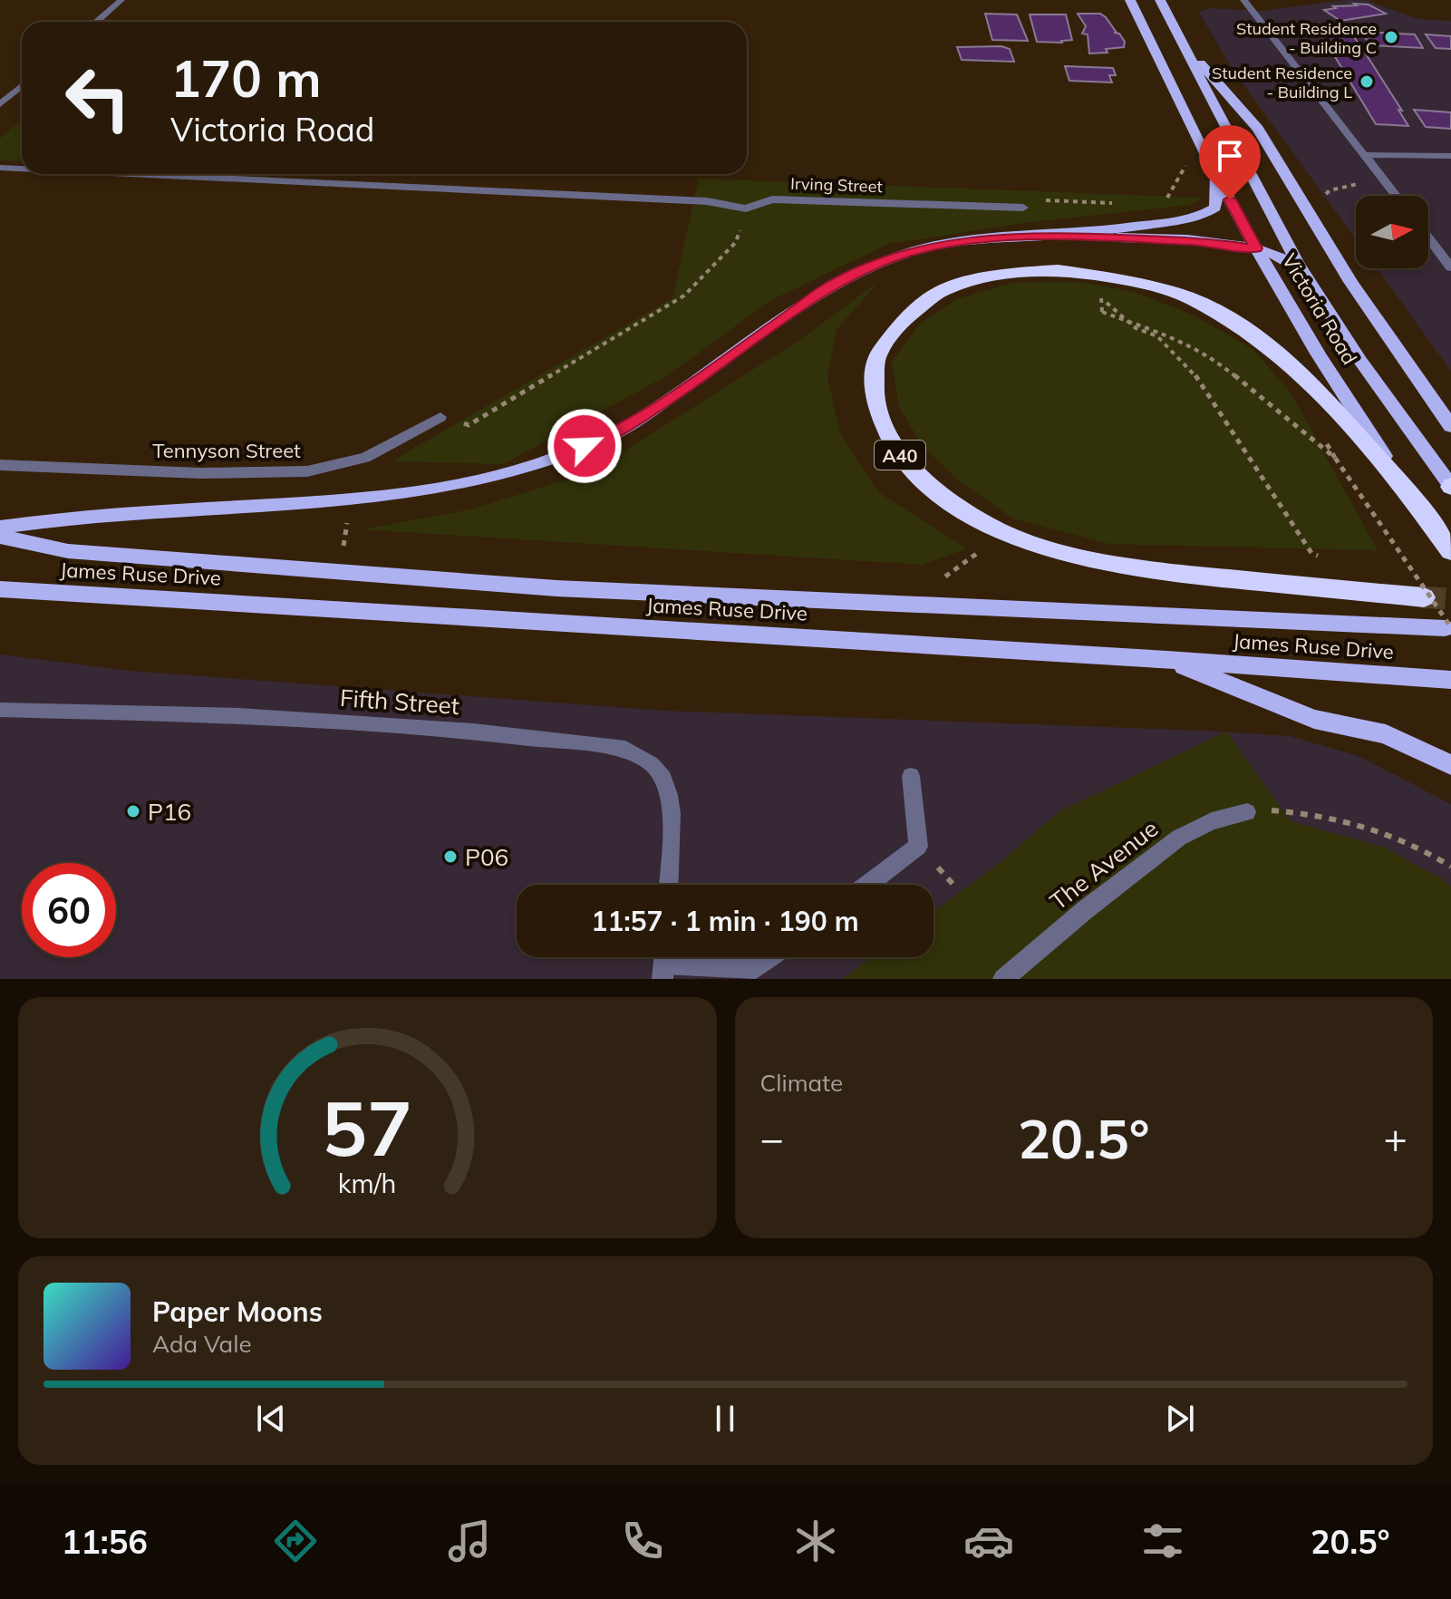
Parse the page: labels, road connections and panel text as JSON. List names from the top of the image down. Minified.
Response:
{"streets":{"highway":["Victoria Road","A40"],"main road":["James Ruse Drive"],"street":["Irving Street","Tennyson Street","Fifth Street","The Avenue"]},"crossings":[["Victoria Road","A40"]],"places":["Student Residence - Building C","Student Residence - Building L","P16","P06"],"north":"right","page":{"turn":["170 m","Victoria Road"],"limit":"60","trip":"11:57 · 1 min · 190 m","tile":"Climate","heat":["−","20.5°","+"],"song":["Paper Moons","Ada Vale"],"tabs":["11:56","20.5°"],"gauge":["57","km/h"]}}
